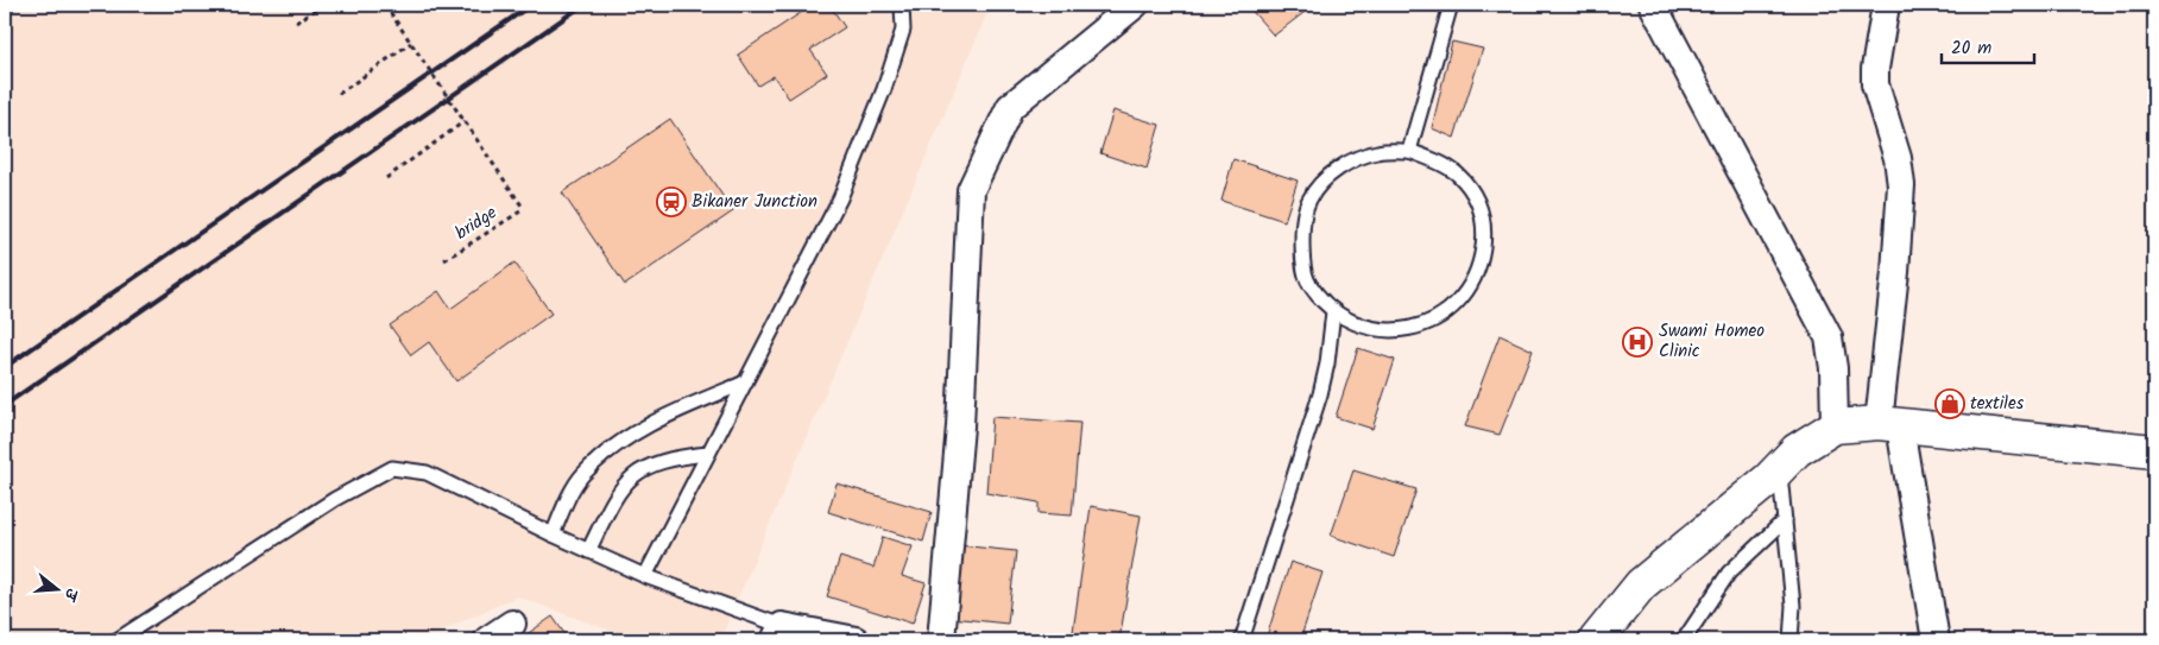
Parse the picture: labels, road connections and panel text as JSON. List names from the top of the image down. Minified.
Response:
{"streets":{"path":["bridge"]},"places":{"station":["Bikaner Junction"],"hospital":["Swami Homeo Clinic"],"shop":["textiles"]},"scale_bar":"20 m","north":"right"}
